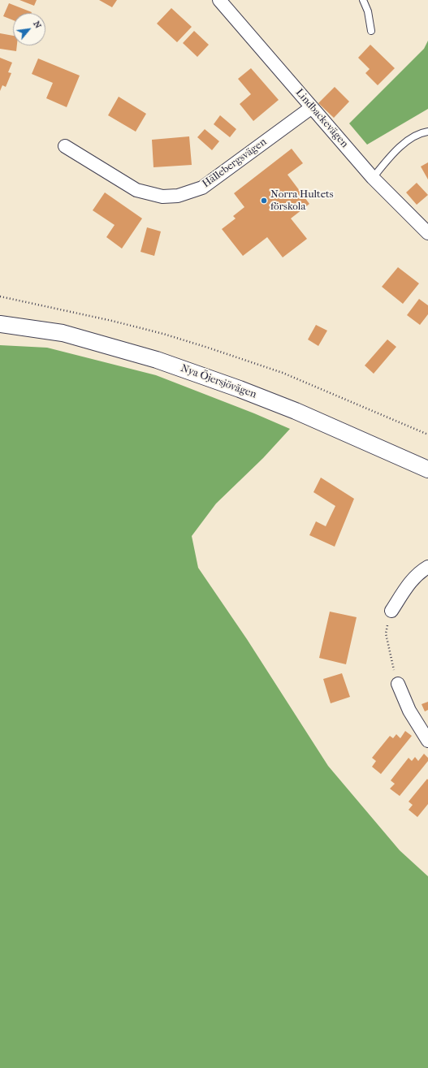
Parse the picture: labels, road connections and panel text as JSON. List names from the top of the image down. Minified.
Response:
{"streets":{"street":["Lindbackevägen","Hällebergsvägen","Nya Öjersjövägen"]},"crossings":[["Lindbackevägen","Hällebergsvägen"]],"places":["Norra Hultets förskola"],"north":"top right"}
